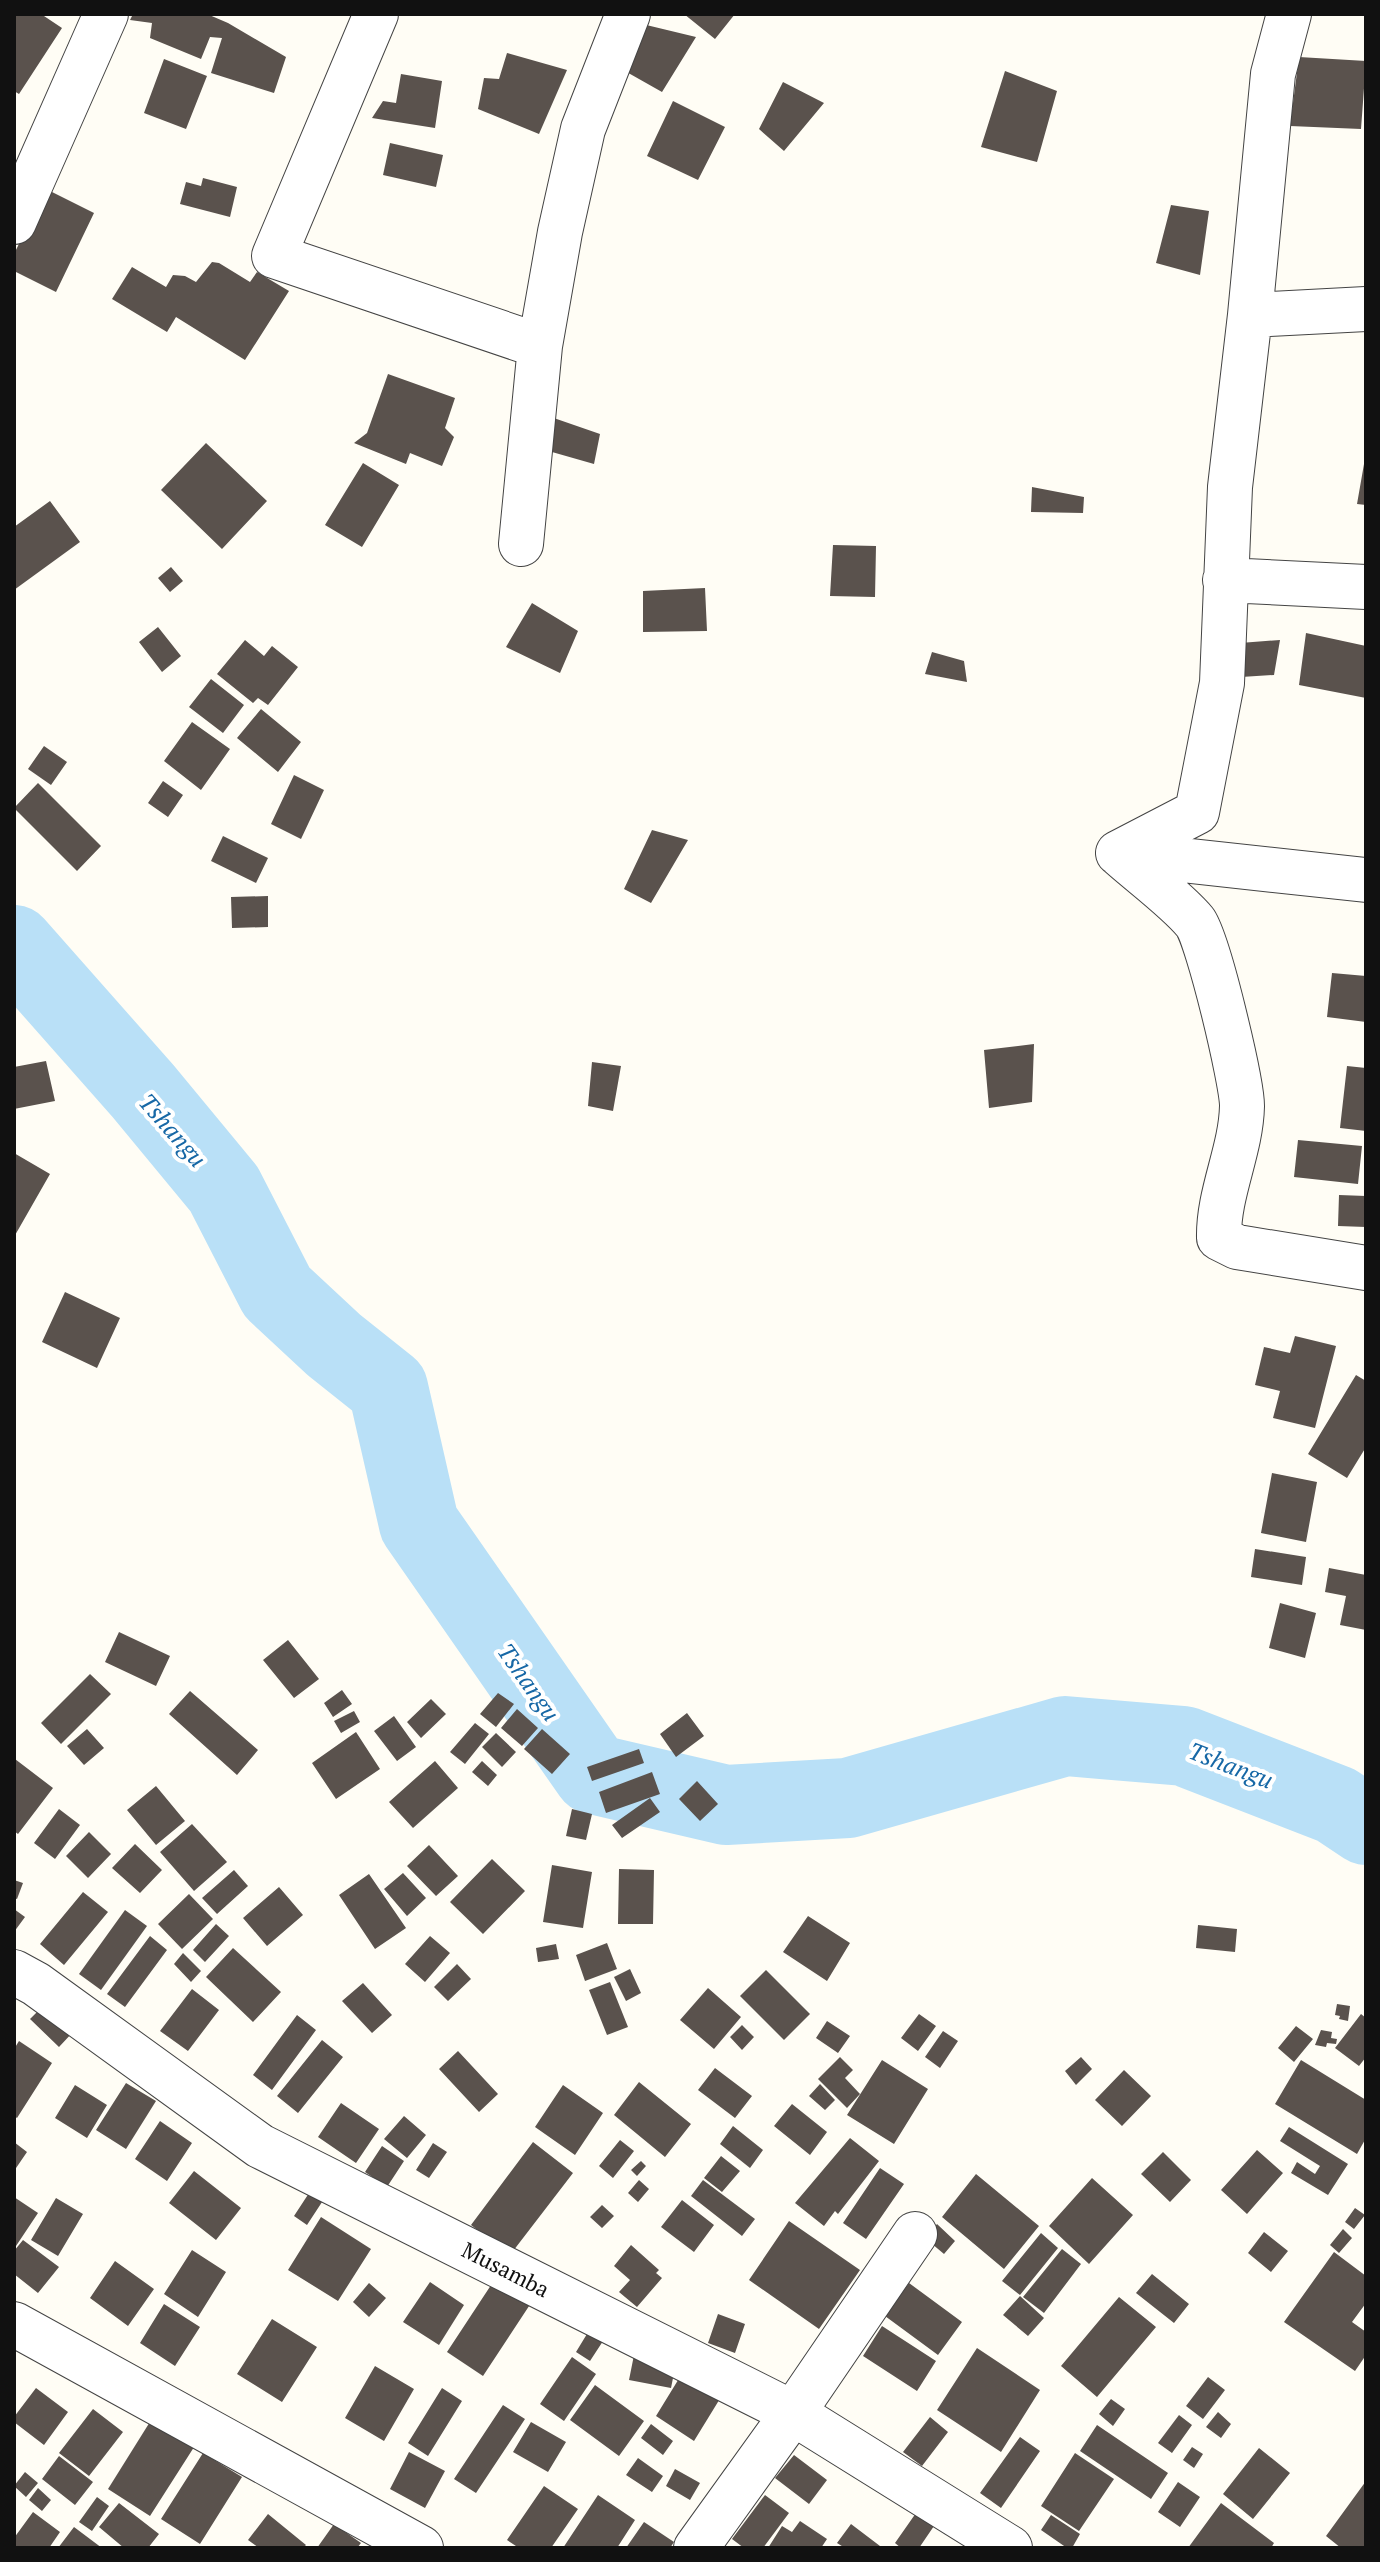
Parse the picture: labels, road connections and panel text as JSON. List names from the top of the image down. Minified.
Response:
{"streets":{"street":["Musamba"]},"water":["Tshangu"]}
